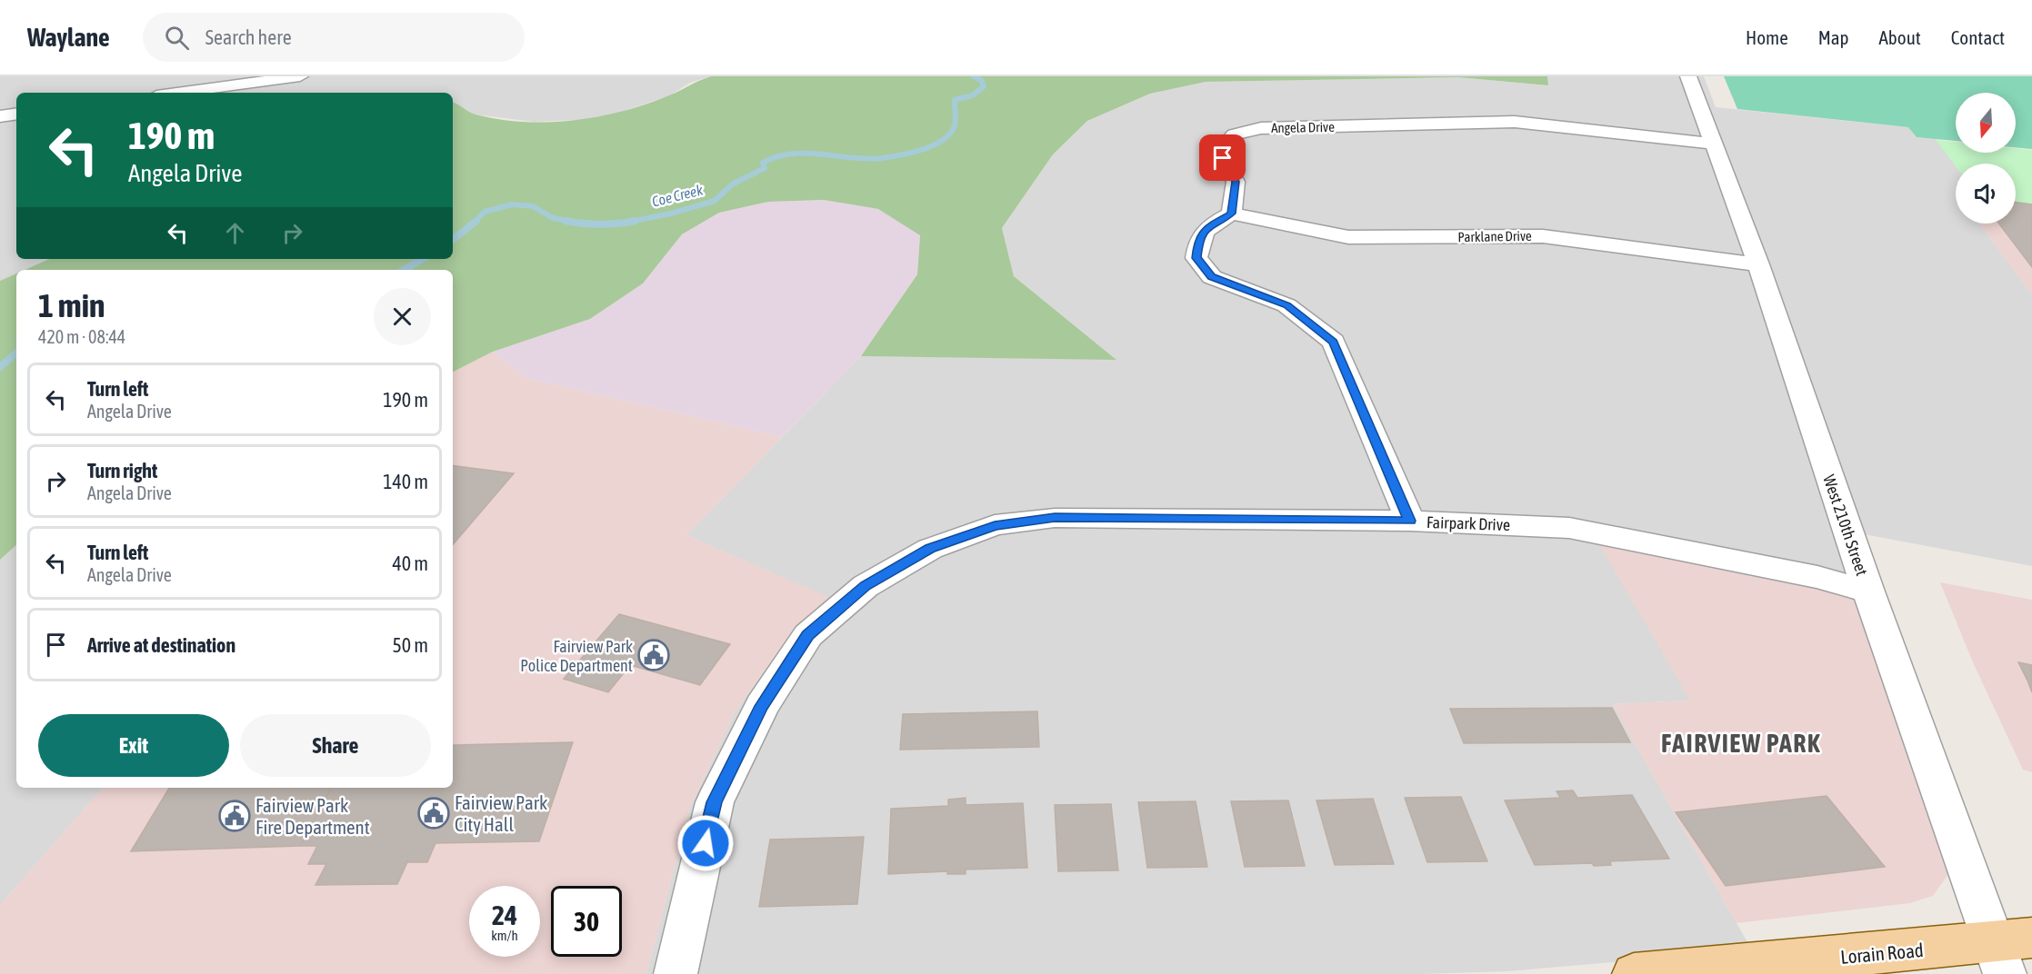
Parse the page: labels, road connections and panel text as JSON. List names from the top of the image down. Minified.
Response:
{"streets":{"main road":["Lorain Road"],"street":["Angela Drive","Parklane Drive","Fairpark Drive","West 210th Street"]},"crossings":[["Angela Drive","Parklane Drive"],["Angela Drive","West 210th Street"],["Parklane Drive","West 210th Street"],["Fairpark Drive","West 210th Street"],["West 210th Street","Lorain Road"]],"districts":["FAIRVIEW PARK"],"water":["Coe Creek"],"places":{"public building":["Fairview Park Police Department","Fairview Park City Hall","Fairview Park Fire Department"]},"north":"bottom","page":{"header":"Waylane","search":"Search here","nav":["Home","Map","About","Contact"],"turn":["190 m","Angela Drive"],"heading":["1 min","420 m · 08:44"],"list":[{"name":"Turn left","note":"Angela Drive","value":"190 m"},{"name":"Turn right","note":"Angela Drive","value":"140 m"},{"name":"Turn left","note":"Angela Drive","value":"40 m"},{"name":"Arrive at destination","value":"50 m"}],"buttons":["Exit","Share"],"speed":"24 km/h","limit":"30"}}
